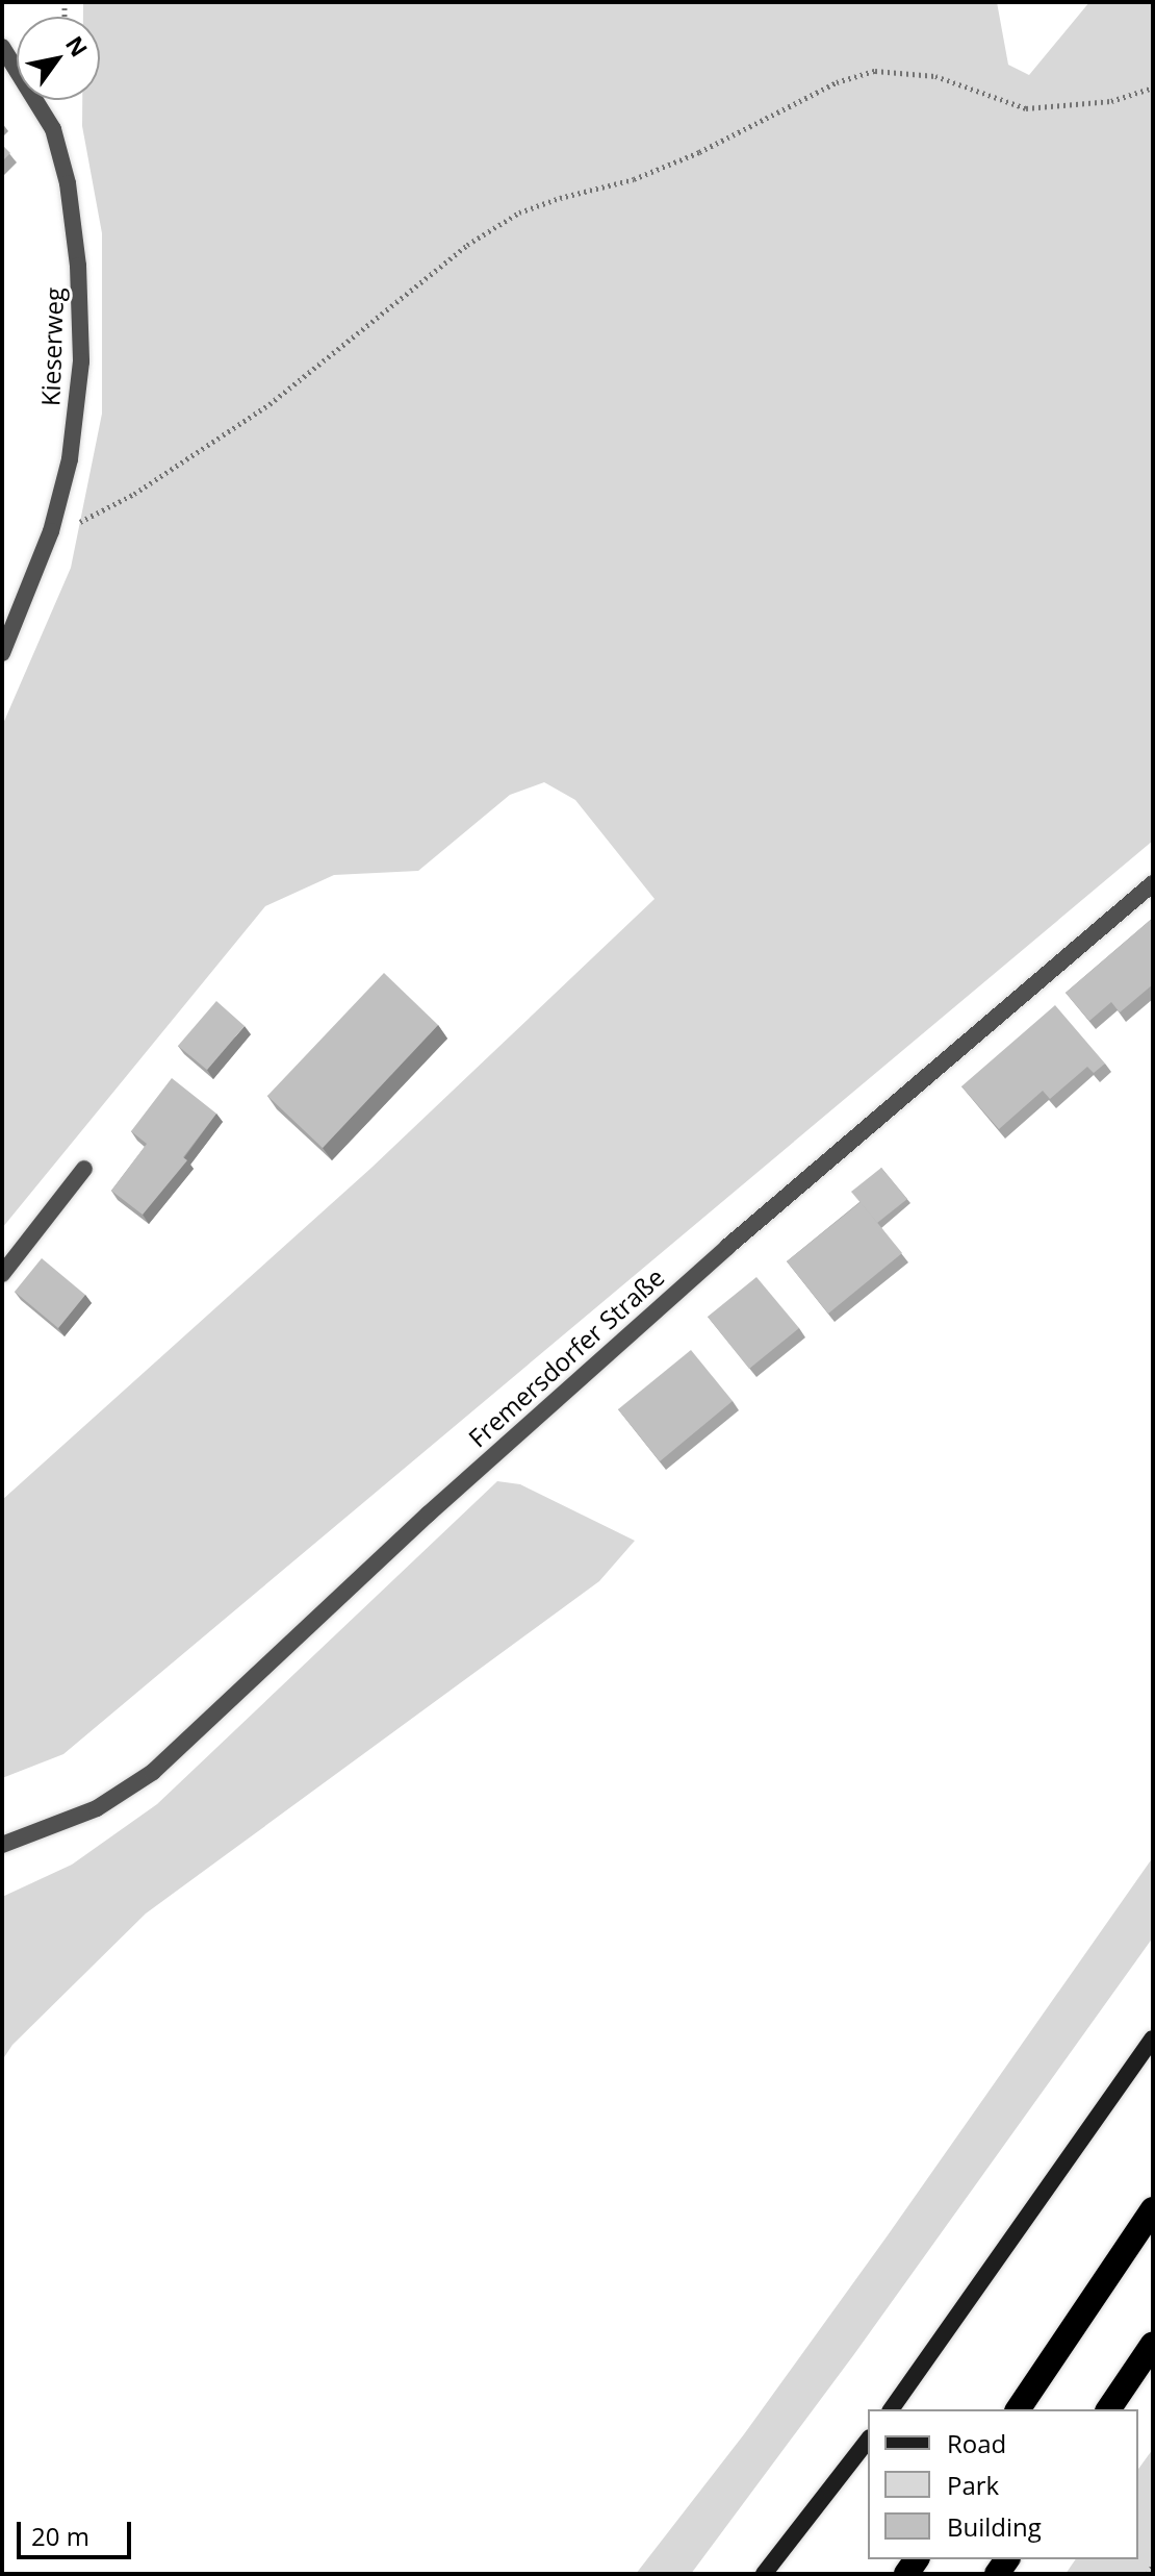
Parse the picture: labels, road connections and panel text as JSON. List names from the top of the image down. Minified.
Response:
{"streets":{"street":["Kieserweg","Fremersdorfer Straße"]},"legend":["Road","Park","Building"],"scale_bar":"20 m","north":"top right"}
